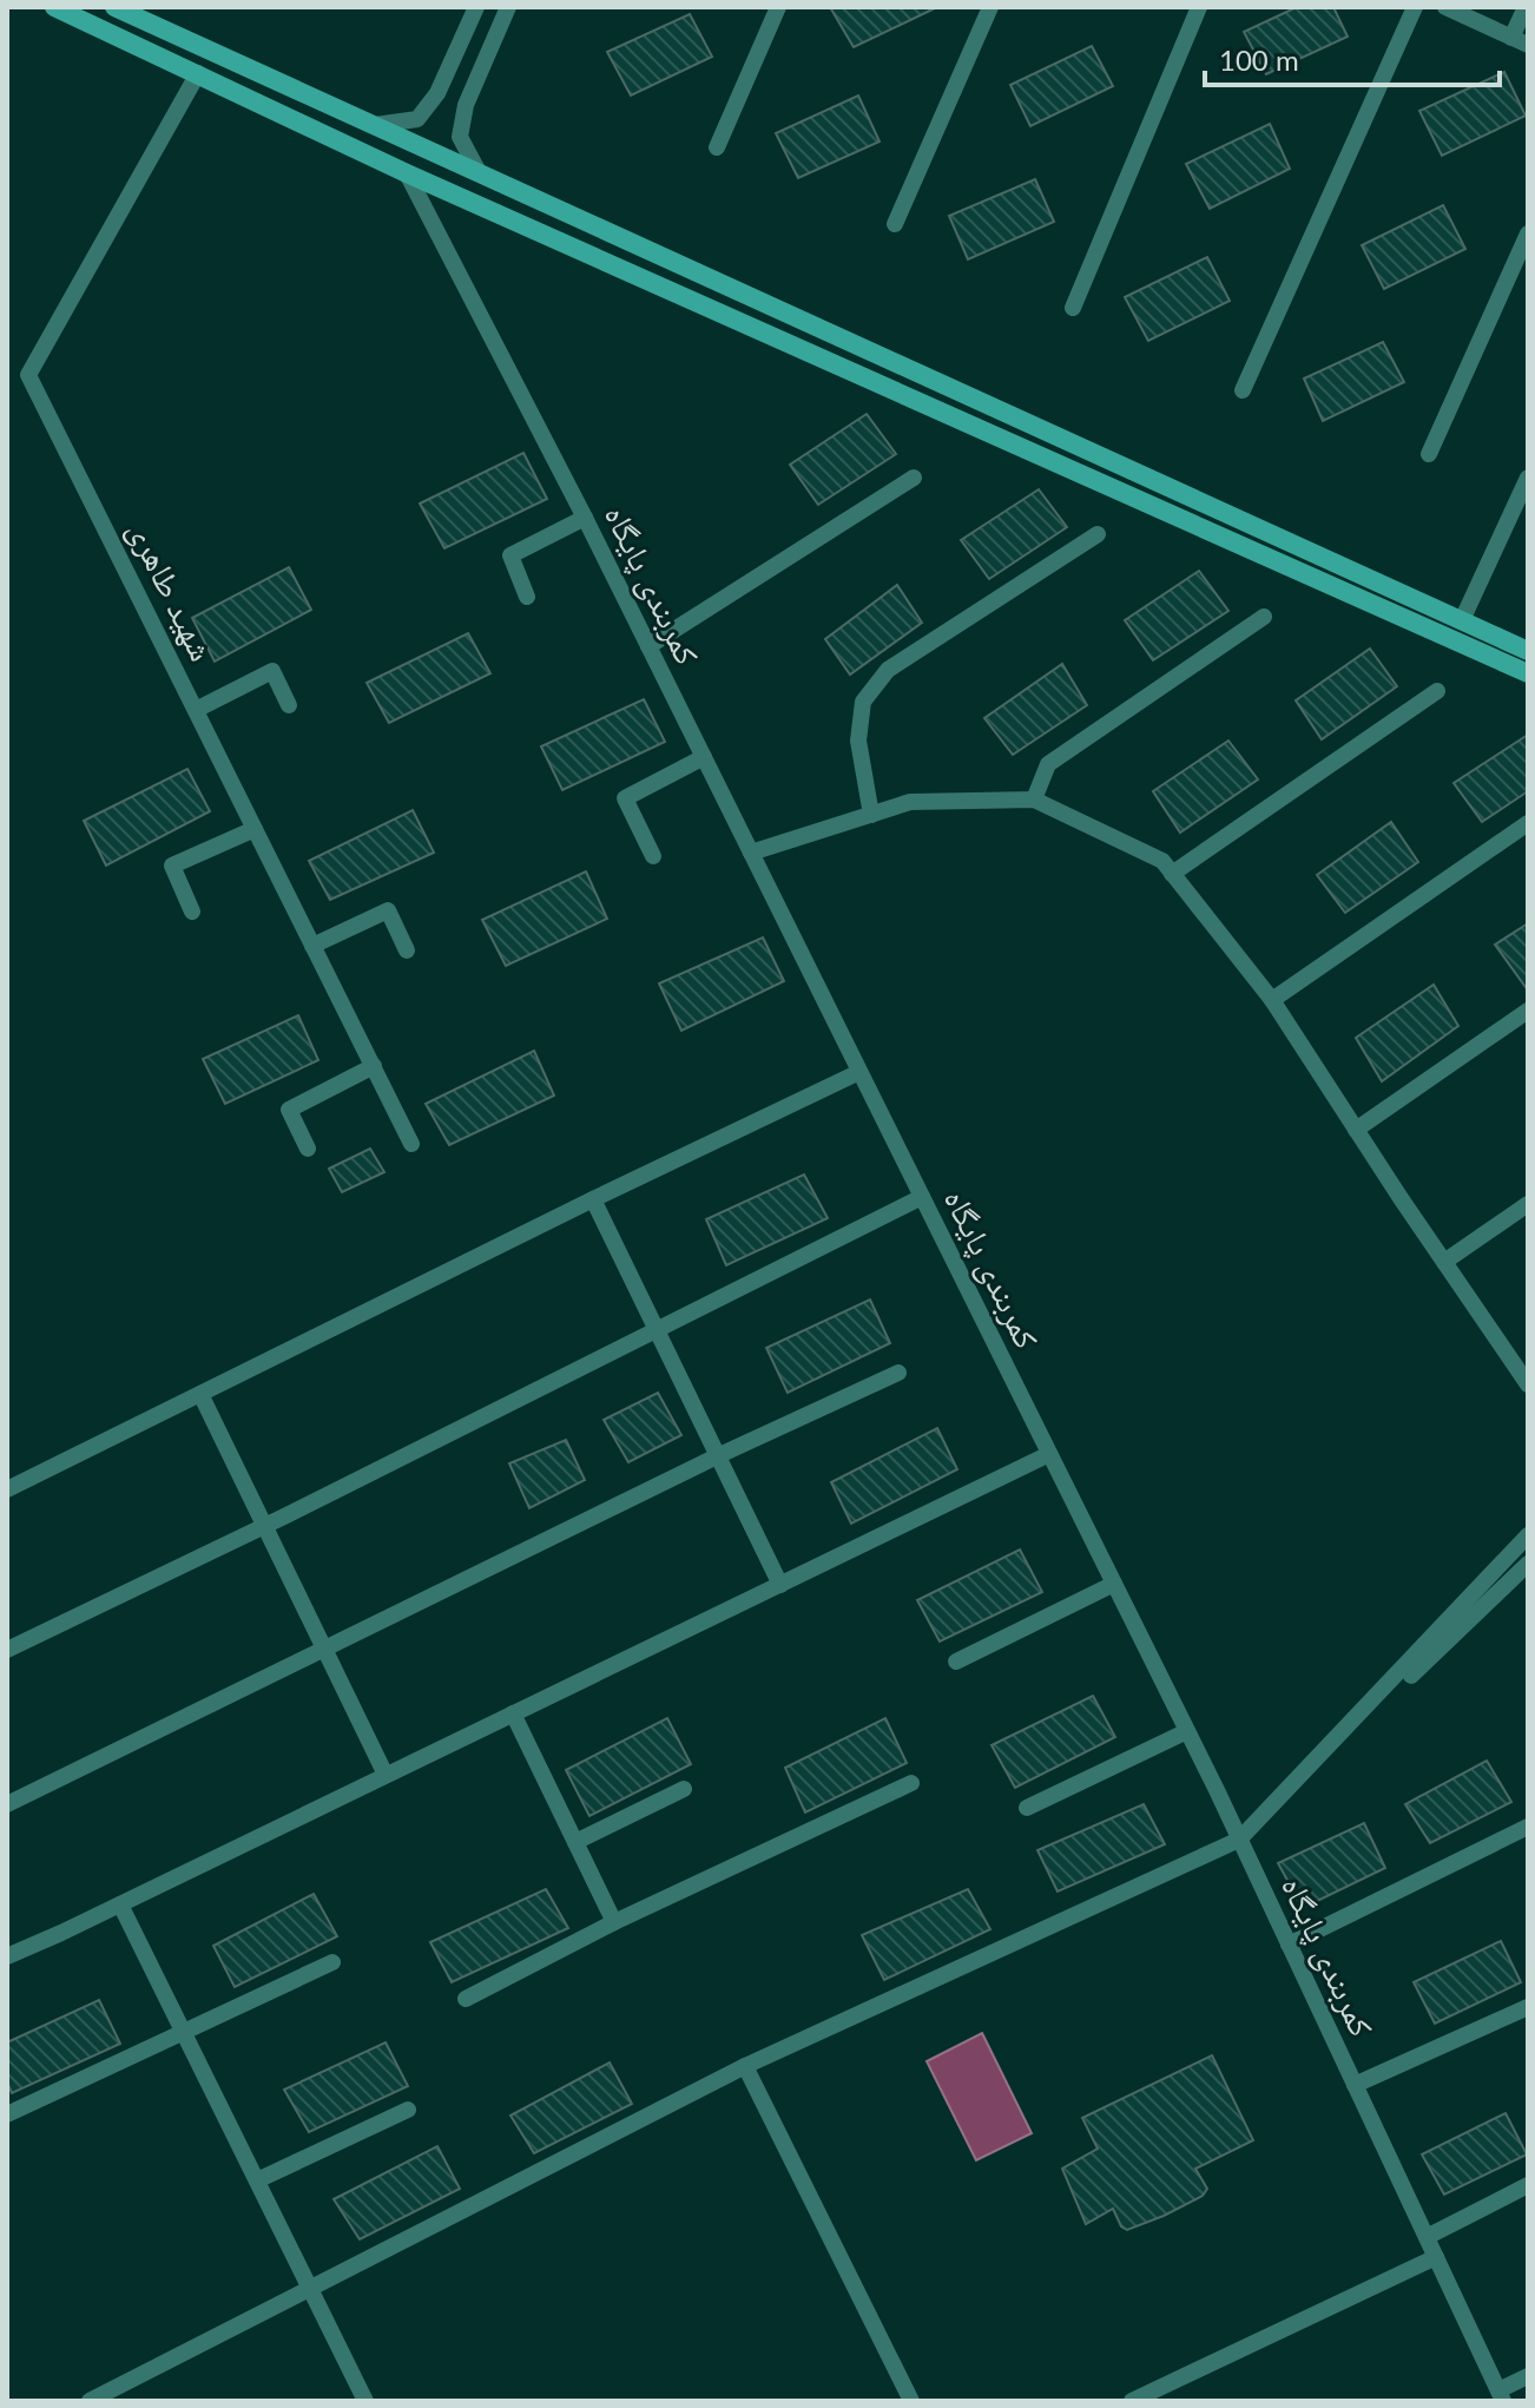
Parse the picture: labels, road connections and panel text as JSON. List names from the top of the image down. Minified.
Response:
{"streets":{"street":["کمربندی پایگاه","شهید طاهری"]},"scale_bar":"100 m"}
